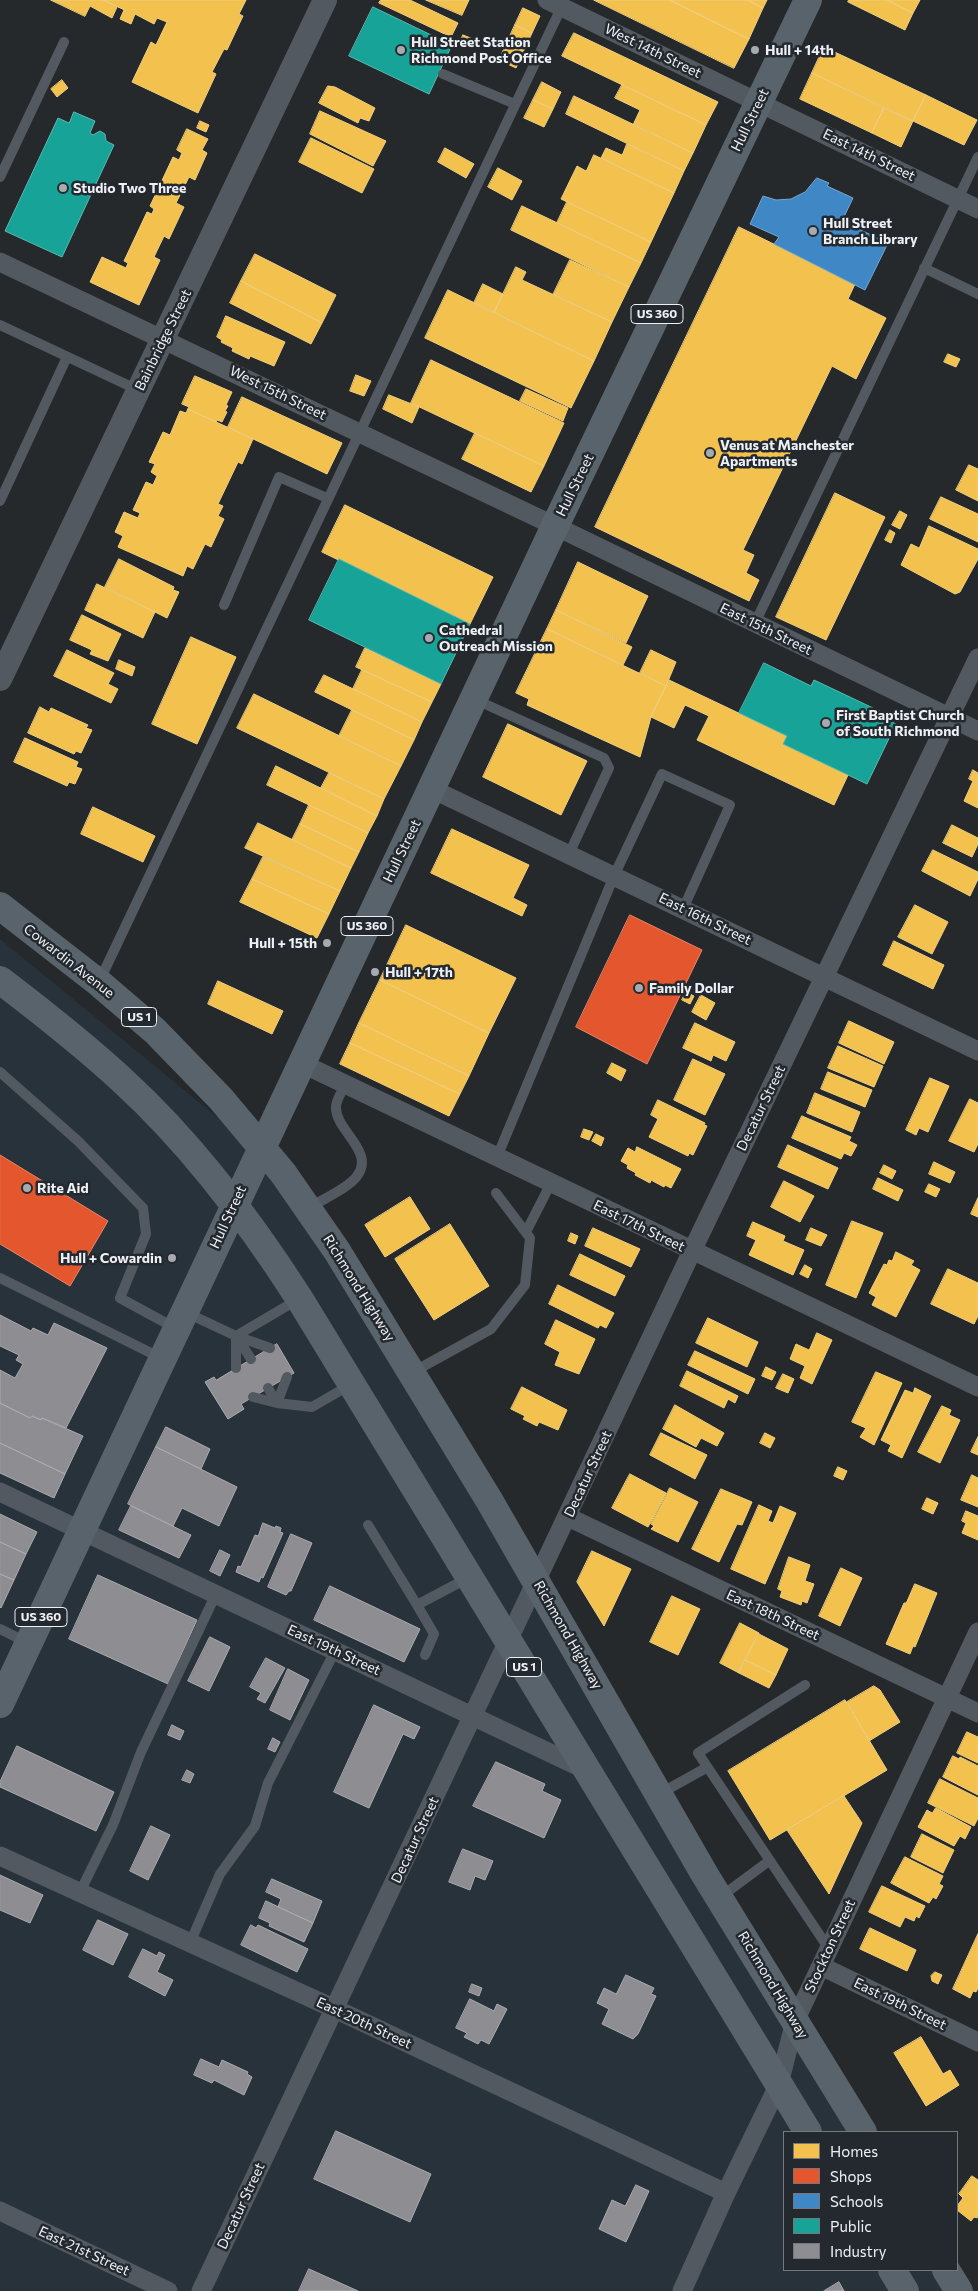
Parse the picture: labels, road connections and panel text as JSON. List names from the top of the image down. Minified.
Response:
{"streets":{"main road":["Hull Street","US 360","Cowardin Avenue","US 1","Richmond Highway"],"street":["West 14th Street","East 14th Street","Bainbridge Street","West 15th Street","East 15th Street","East 16th Street","Decatur Street","East 17th Street","East 18th Street","East 19th Street","Stockton Street","East 20th Street","East 21st Street"]},"crossings":[["West 14th Street","Hull Street"],["West 14th Street","East 14th Street"],["Hull Street","East 14th Street"],["Hull Street","West 15th Street"],["Hull Street","East 15th Street"],["Hull Street","East 16th Street"],["Hull Street","Cowardin Avenue"],["Hull Street","US 1"],["Hull Street","East 17th Street"],["Hull Street","Richmond Highway"],["Hull Street","East 19th Street"],["Bainbridge Street","West 15th Street"],["West 15th Street","East 15th Street"],["East 15th Street","Decatur Street"],["East 16th Street","Decatur Street"],["Cowardin Avenue","Richmond Highway"],["US 1","Decatur Street"],["US 1","East 19th Street"],["US 1","Stockton Street"],["Decatur Street","East 17th Street"],["Decatur Street","Richmond Highway"],["Decatur Street","East 18th Street"],["Decatur Street","East 19th Street"],["Decatur Street","East 20th Street"],["Richmond Highway","Stockton Street"],["East 18th Street","Stockton Street"],["East 19th Street","Stockton Street"],["Stockton Street","East 20th Street"]],"places":["Hull Street Station Richmond Post Office","Hull + 14th","Studio Two Three","Hull Street Branch Library","Venus at Manchester Apartments","Cathedral Outreach Mission","First Baptist Church of South Richmond","Hull + 15th","Hull + 17th","Family Dollar","Rite Aid","Hull + Cowardin"],"legend":["Homes","Shops","Schools","Public","Industry"]}
